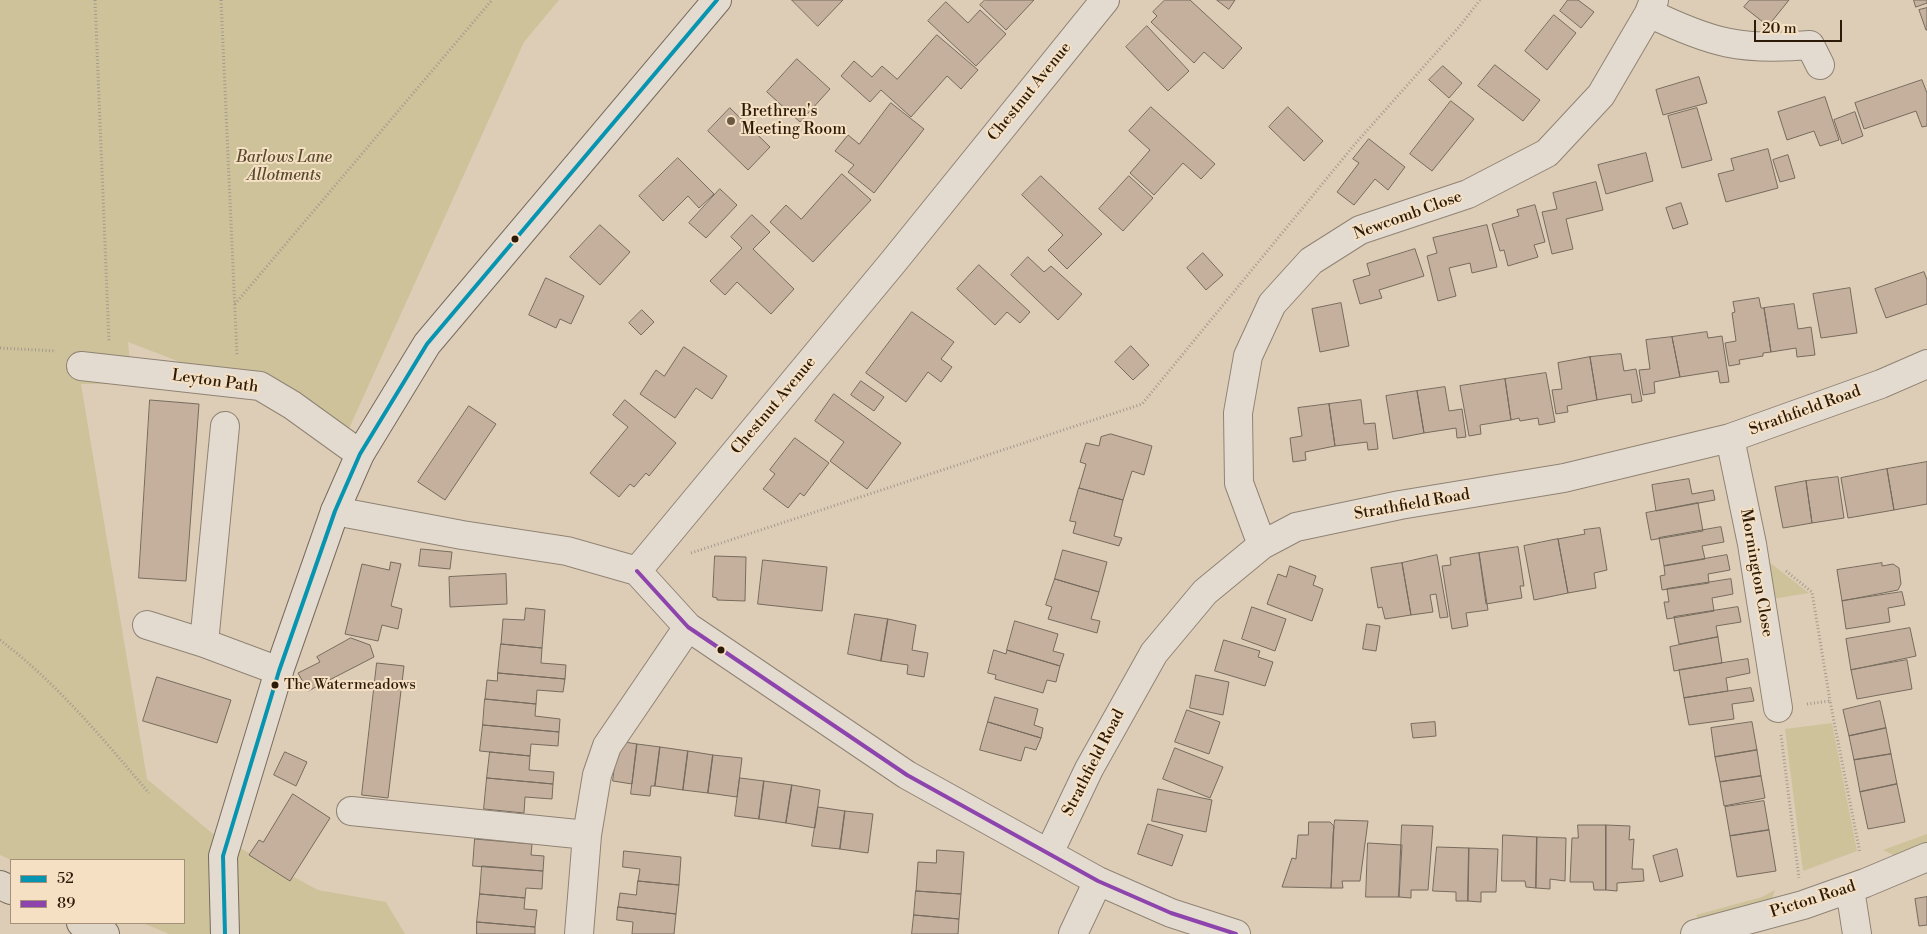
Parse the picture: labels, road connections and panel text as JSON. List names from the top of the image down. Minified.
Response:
{"streets":{"street":["Chestnut Avenue","Newcomb Close","Leyton Path","Strathfield Road","Mornington Close","Picton Road"]},"crossings":[["Newcomb Close","Strathfield Road"],["Strathfield Road","Mornington Close"]],"parks":["Barlows Lane Allotments"],"places":["Brethren's Meeting Room","The Watermeadows"],"lines":["transit line 52","transit line 89"],"legend":["52","89"],"scale_bar":"20 m"}
